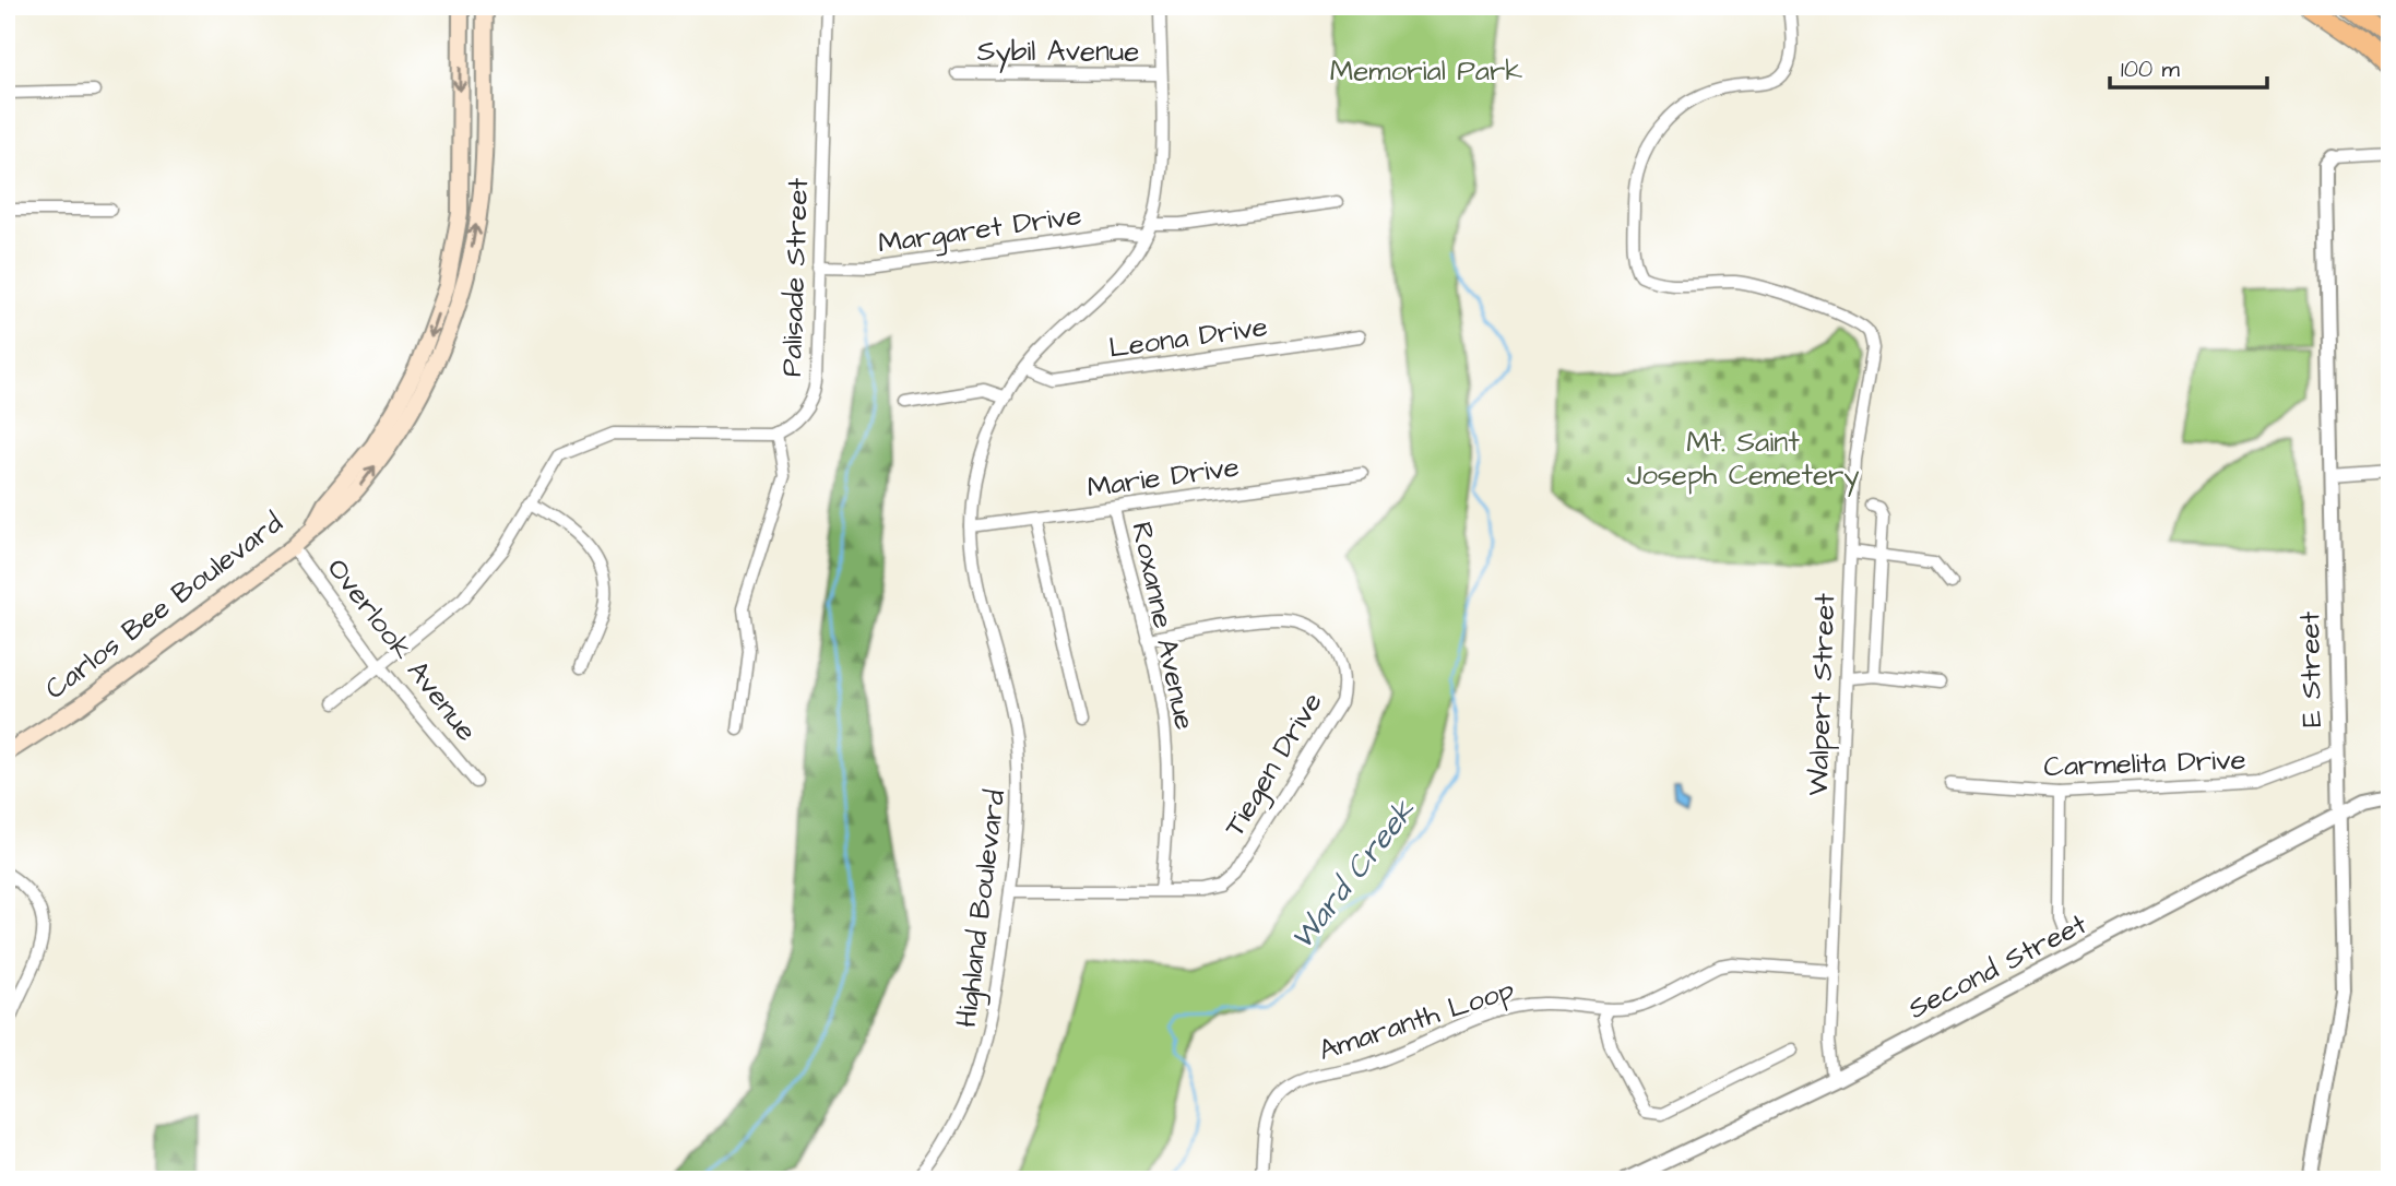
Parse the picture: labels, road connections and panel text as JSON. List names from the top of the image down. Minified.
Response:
{"streets":{"main road":["Carlos Bee Boulevard"],"street":["Sybil Avenue","Margaret Drive","Palisade Street","Leona Drive","Marie Drive","Roxanne Avenue","Overlook Avenue","E Street","Walpert Street","Carmelita Drive","Tiegen Drive","Highland Boulevard","Second Street","Amaranth Loop"]},"crossings":[["Sybil Avenue","Highland Boulevard"],["Margaret Drive","Palisade Street"],["Margaret Drive","Highland Boulevard"],["Leona Drive","Highland Boulevard"],["Marie Drive","Roxanne Avenue"],["Marie Drive","Highland Boulevard"],["Carlos Bee Boulevard","Overlook Avenue"],["Roxanne Avenue","Tiegen Drive"],["E Street","Carmelita Drive"],["E Street","Second Street"],["Walpert Street","Second Street"],["Walpert Street","Amaranth Loop"],["Tiegen Drive","Highland Boulevard"]],"water":["Ward Creek"],"parks":["Memorial Park","Mt. Saint Joseph Cemetery"],"scale_bar":"100 m"}
